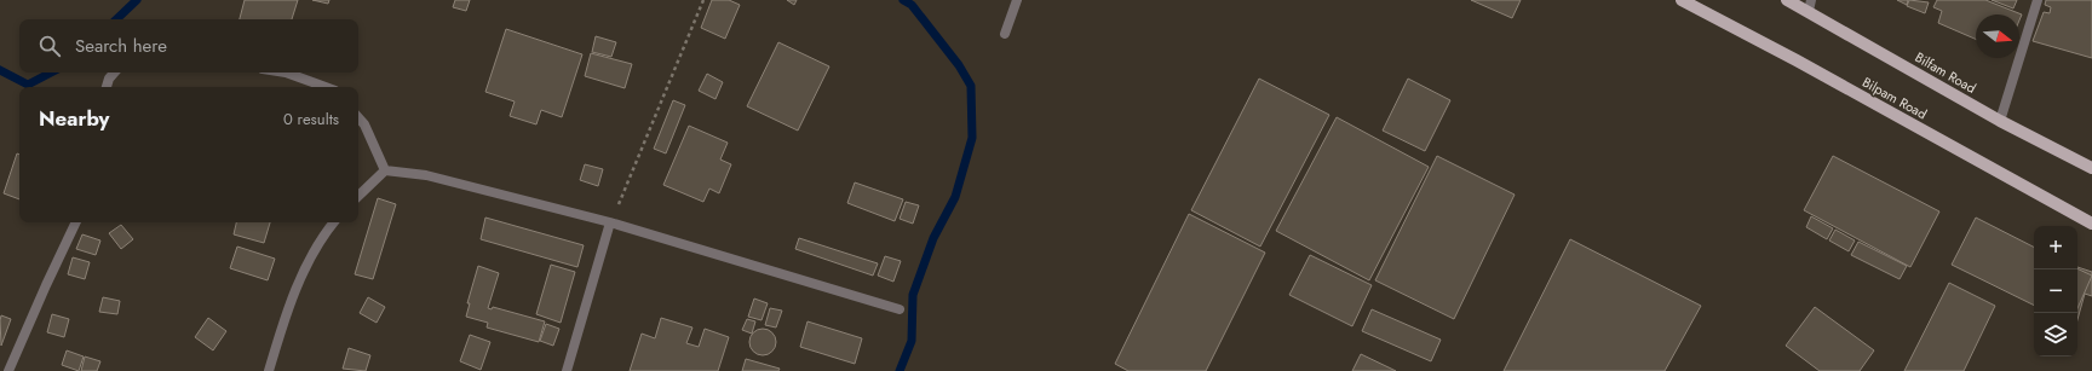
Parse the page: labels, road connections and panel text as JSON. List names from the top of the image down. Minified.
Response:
{"streets":{"main road":["Bilfam Road","Bilpam Road"]},"north":"right","page":{"search":"Search here","heading":["Nearby","0 results"],"map_buttons":["+","−"]}}
